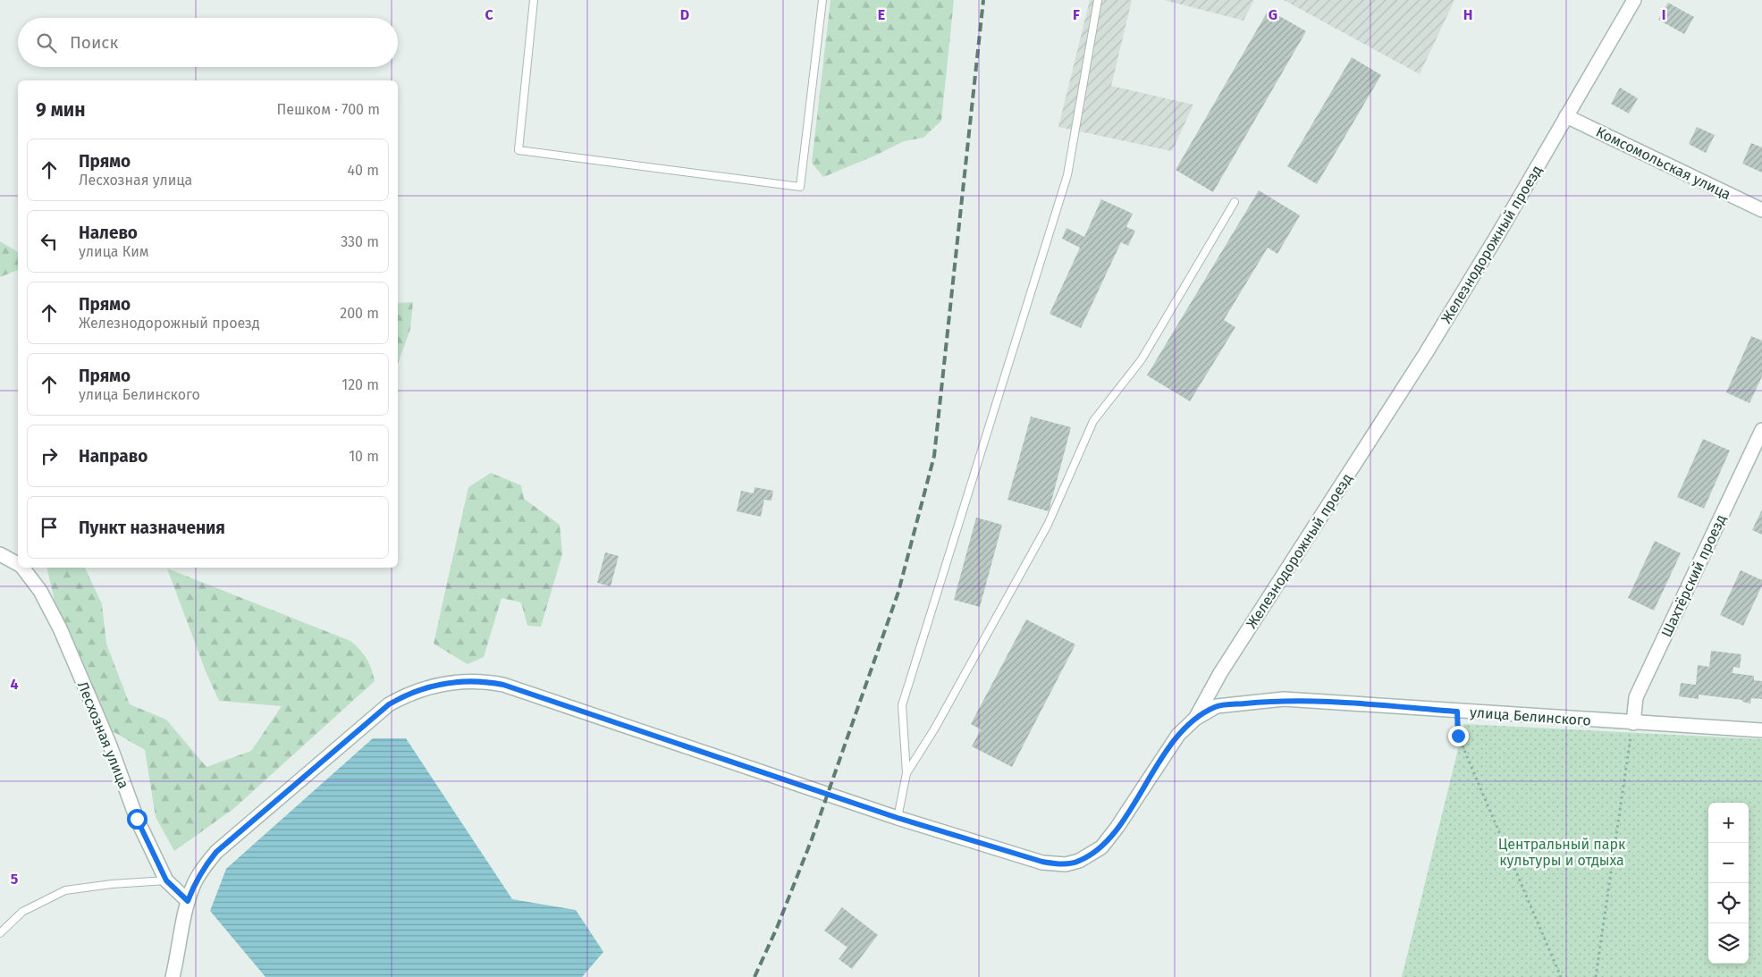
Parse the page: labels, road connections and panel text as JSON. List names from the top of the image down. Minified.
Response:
{"streets":{"street":["Комсомольская улица","Железнодорожный проезд","Шахтёрский проезд","улица Белинского","Лесхозная улица"]},"crossings":[["Комсомольская улица","Железнодорожный проезд"],["Железнодорожный проезд","улица Белинского"],["Железнодорожный проезд","Лесхозная улица"],["Шахтёрский проезд","улица Белинского"]],"parks":["Центральный парк культуры и отдыха"],"page":{"search":"Поиск","heading":["9 мин","Пешком · 700 m"],"list":[["Прямо","Лесхозная улица","40 m"],["Налево","улица Ким","330 m"],["Прямо","Железнодорожный проезд","200 m"],["Прямо","улица Белинского","120 m"],["Направо","10 m"],"Пункт назначения"],"map_buttons":["+","−"]},"grid":{"columns":["C","D","E","F","G","H","I"],"rows":["4","5"]}}
